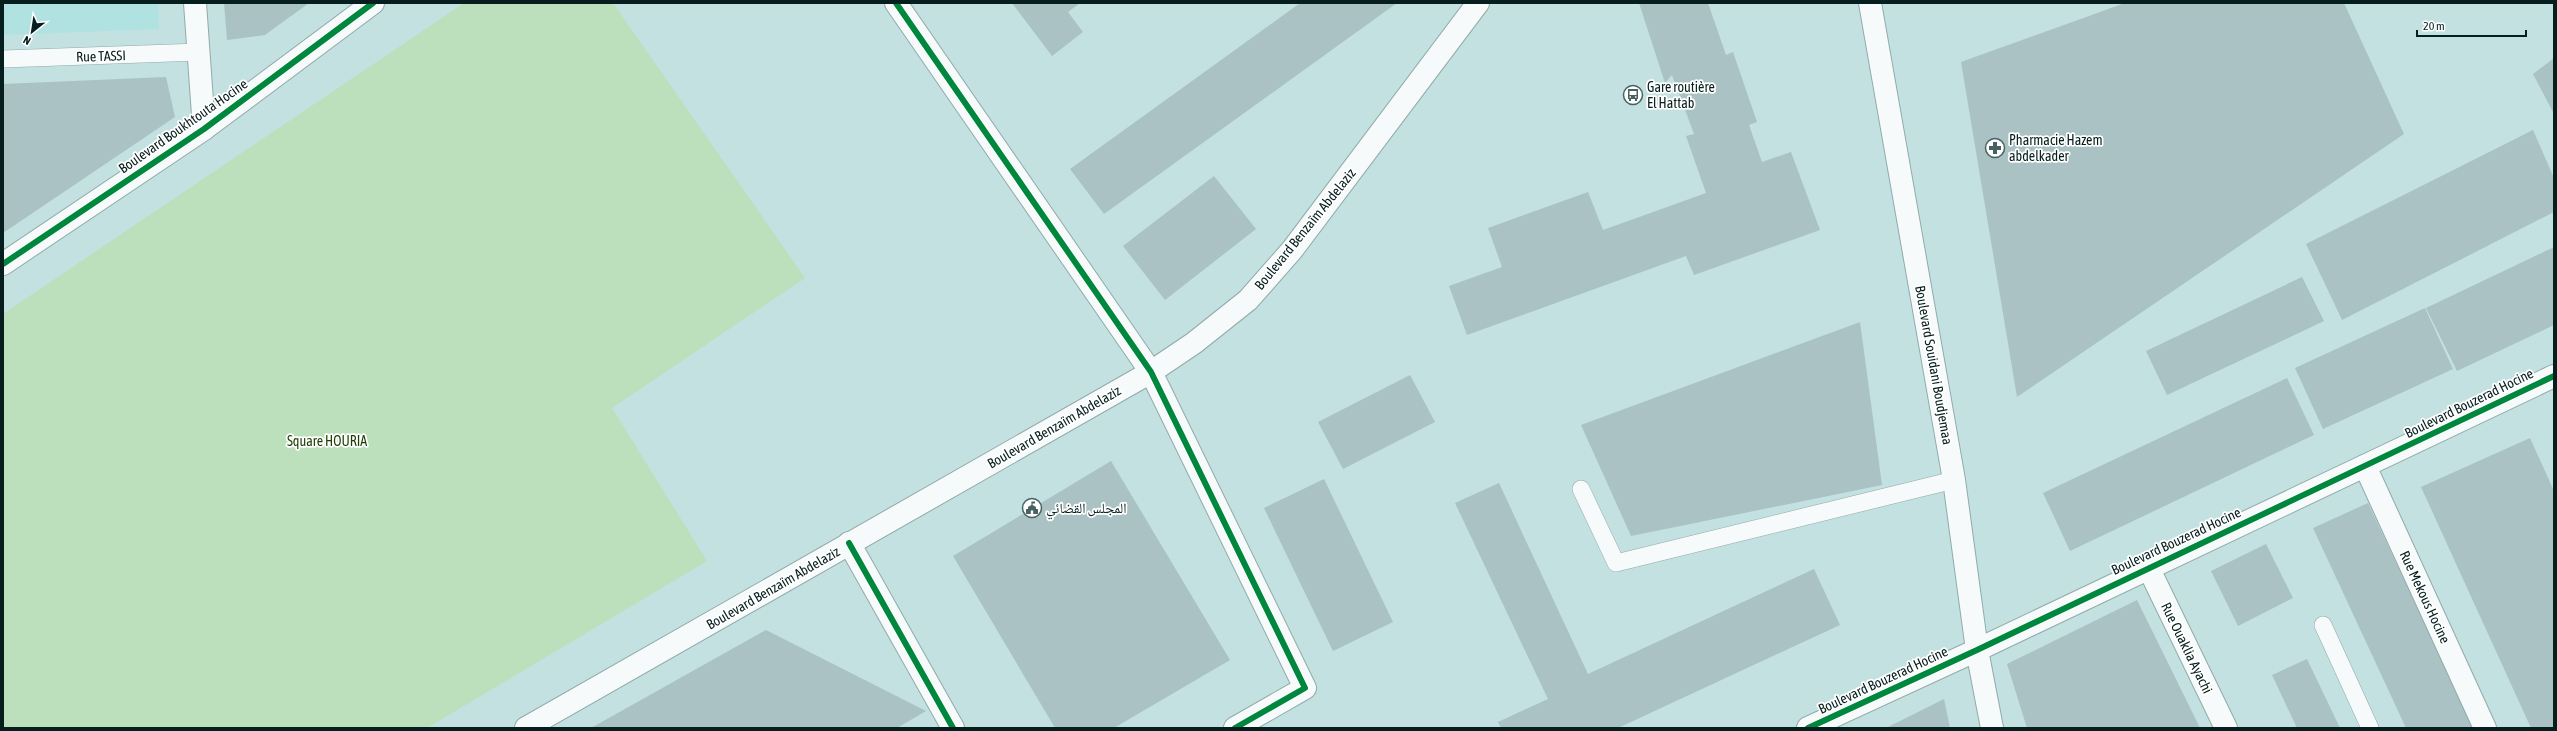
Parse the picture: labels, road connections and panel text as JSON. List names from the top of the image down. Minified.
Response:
{"streets":{"street":["Boulevard Boukhtouta Hocine","Boulevard Benzaïm Abdelaziz","Boulevard Souidani Boudjemaa","Boulevard Bouzerad Hocine","Rue Mekous Hocine","Rue Ouaklia Ayachi"],"lane":["Rue TASSI"]},"crossings":[["Boulevard Souidani Boudjemaa","Boulevard Bouzerad Hocine"],["Boulevard Bouzerad Hocine","Rue Mekous Hocine"],["Boulevard Bouzerad Hocine","Rue Ouaklia Ayachi"]],"parks":["Square HOURIA"],"places":{"bus stop":["Gare routière El Hattab"],"pharmacy":["Pharmacie Hazem abdelkader"],"public building":["المجلس القضائي"]},"scale_bar":"20 m","north":"bottom left"}
